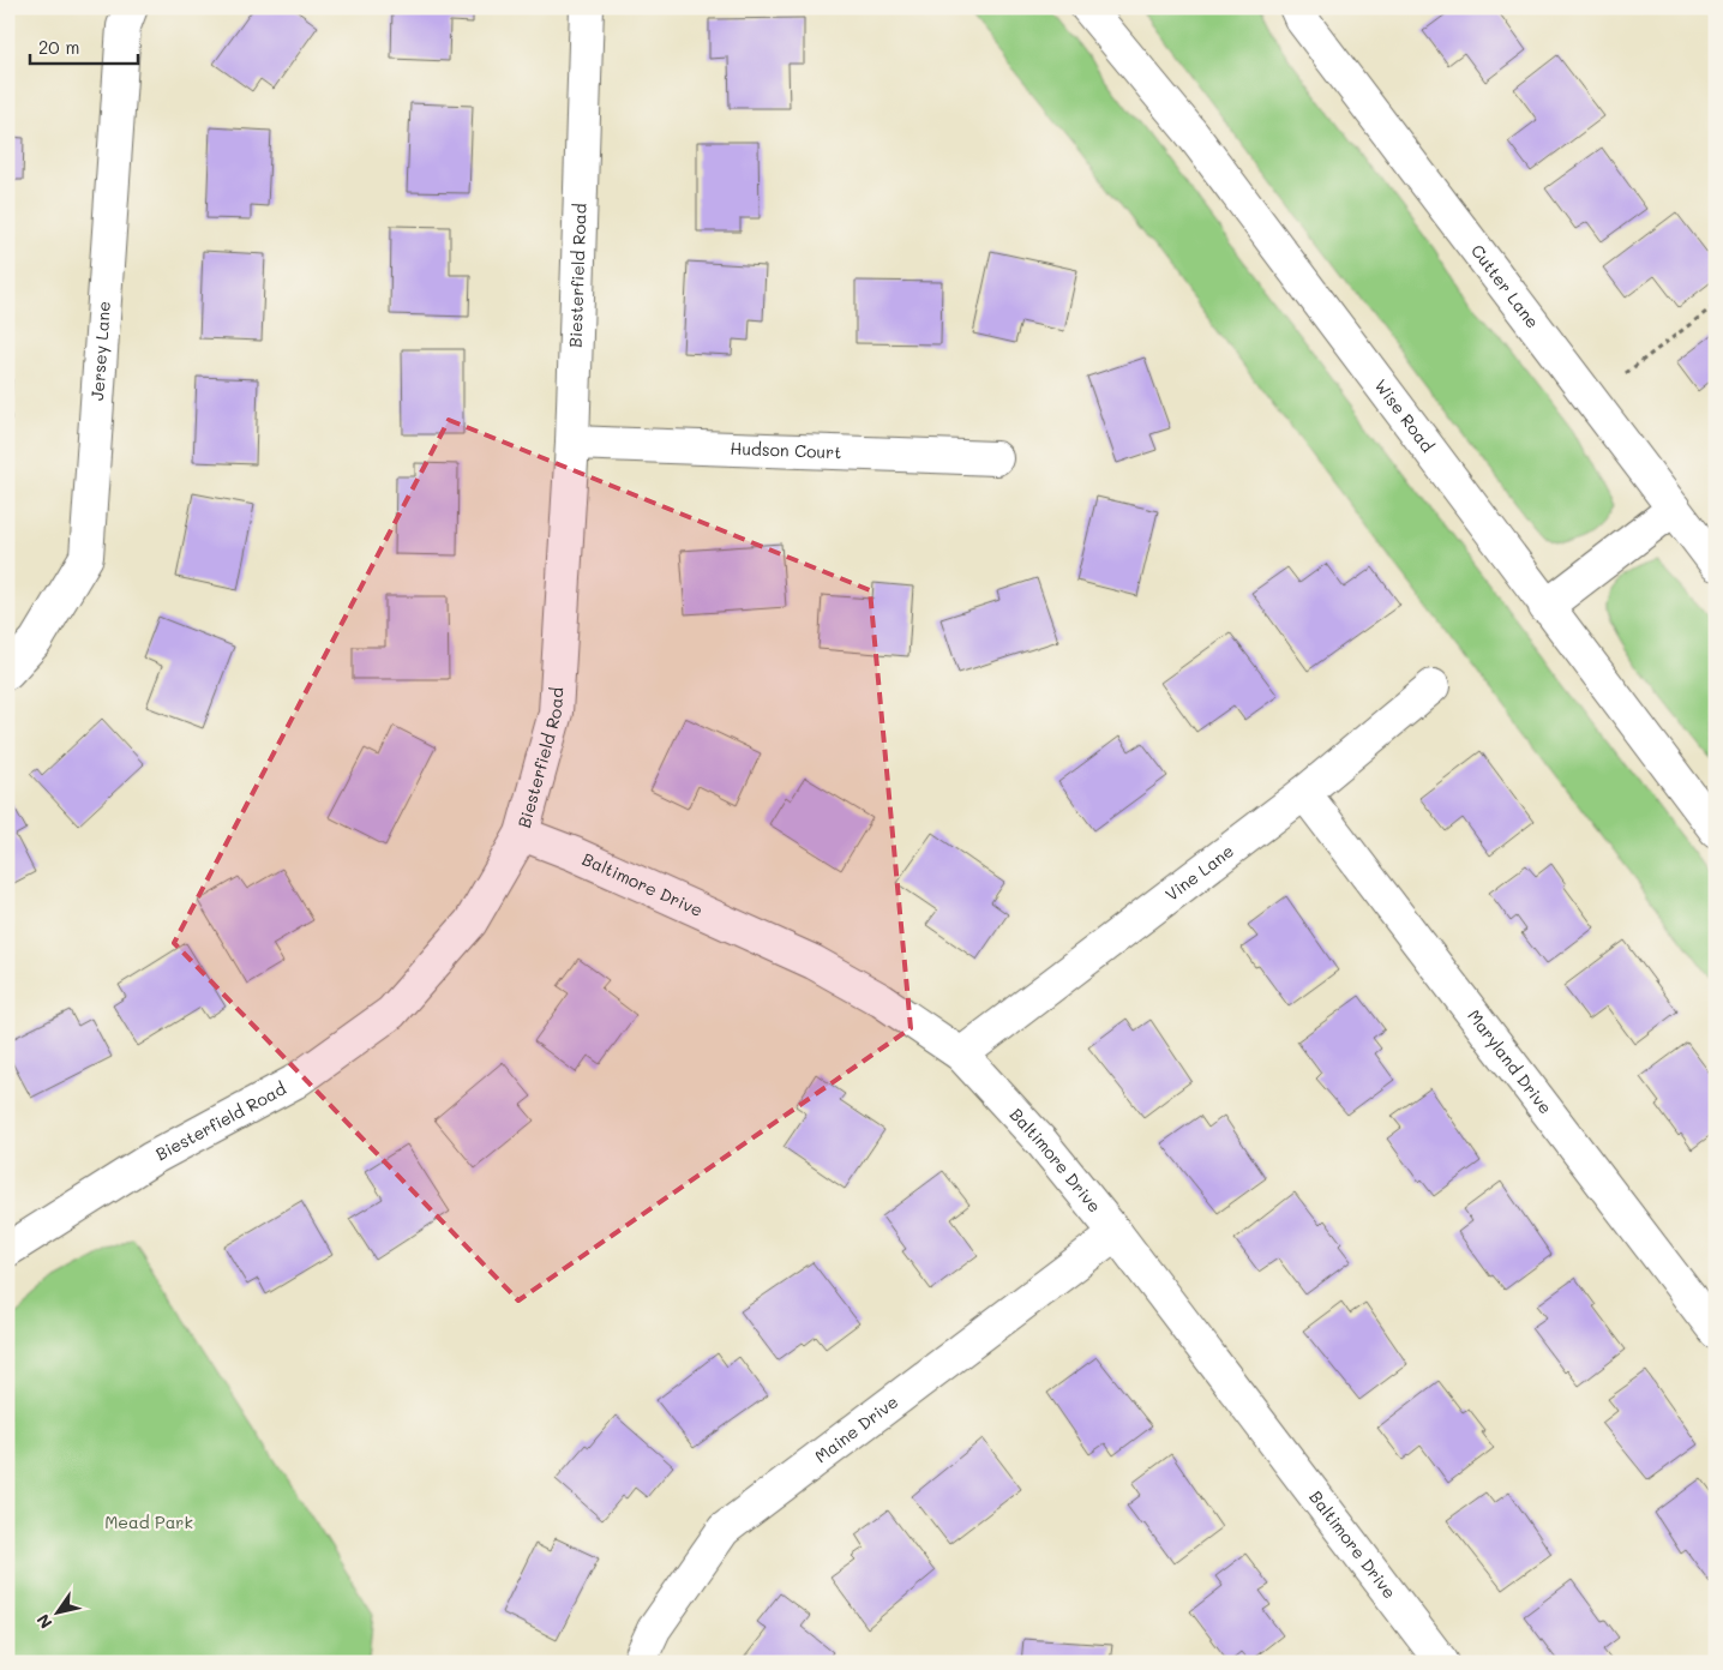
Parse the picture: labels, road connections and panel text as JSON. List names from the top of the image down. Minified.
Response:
{"streets":{"street":["Biesterfield Road","Cutter Lane","Jersey Lane","Wise Road","Hudson Court","Vine Lane","Baltimore Drive","Maryland Drive","Maine Drive"]},"crossings":[["Biesterfield Road","Hudson Court"],["Biesterfield Road","Baltimore Drive"],["Vine Lane","Baltimore Drive"],["Vine Lane","Maryland Drive"],["Baltimore Drive","Maine Drive"]],"parks":["Mead Park"],"scale_bar":"20 m","north":"bottom left"}
